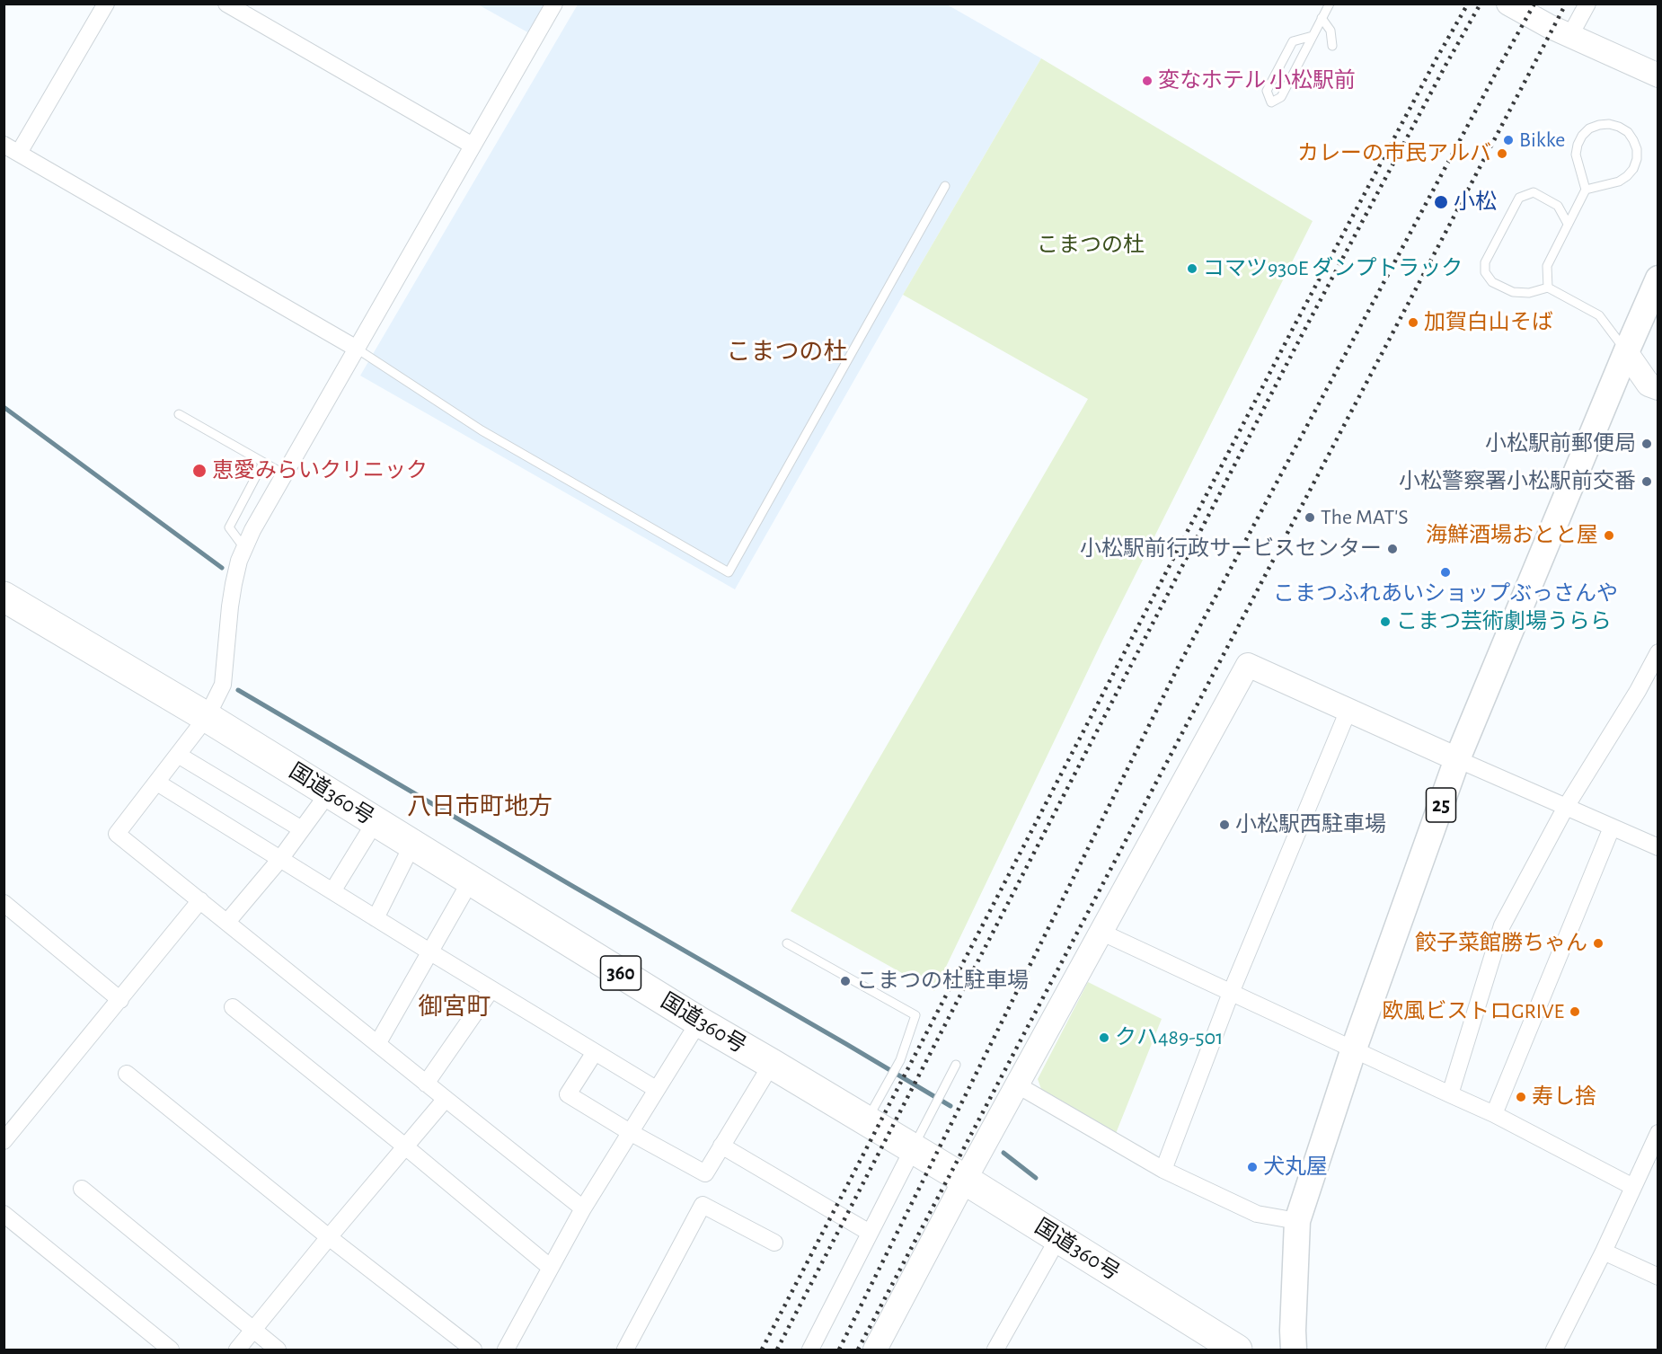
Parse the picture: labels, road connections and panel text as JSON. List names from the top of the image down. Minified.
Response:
{"streets":{"highway":["国道360号","360"],"main road":["25"]},"districts":["こまつの杜","八日市町地方","御宮町"],"parks":["こまつの杜"],"places":["変なホテル 小松駅前","Bikke","カレーの市民アルバ","小松","コマツ930E ダンプトラック","加賀白山そば","小松駅前郵便局","恵愛みらいクリニック","小松警察署小松駅前交番","The MAT'S","海鮮酒場おとと屋","小松駅前行政サービスセンター","こまつふれあいショップぶっさんや","こまつ芸術劇場うらら","小松駅西駐車場","餃子菜館勝ちゃん","こまつの杜駐車場","欧風ビストロGRIVE","クハ489-501","寿し捨","犬丸屋"]}
